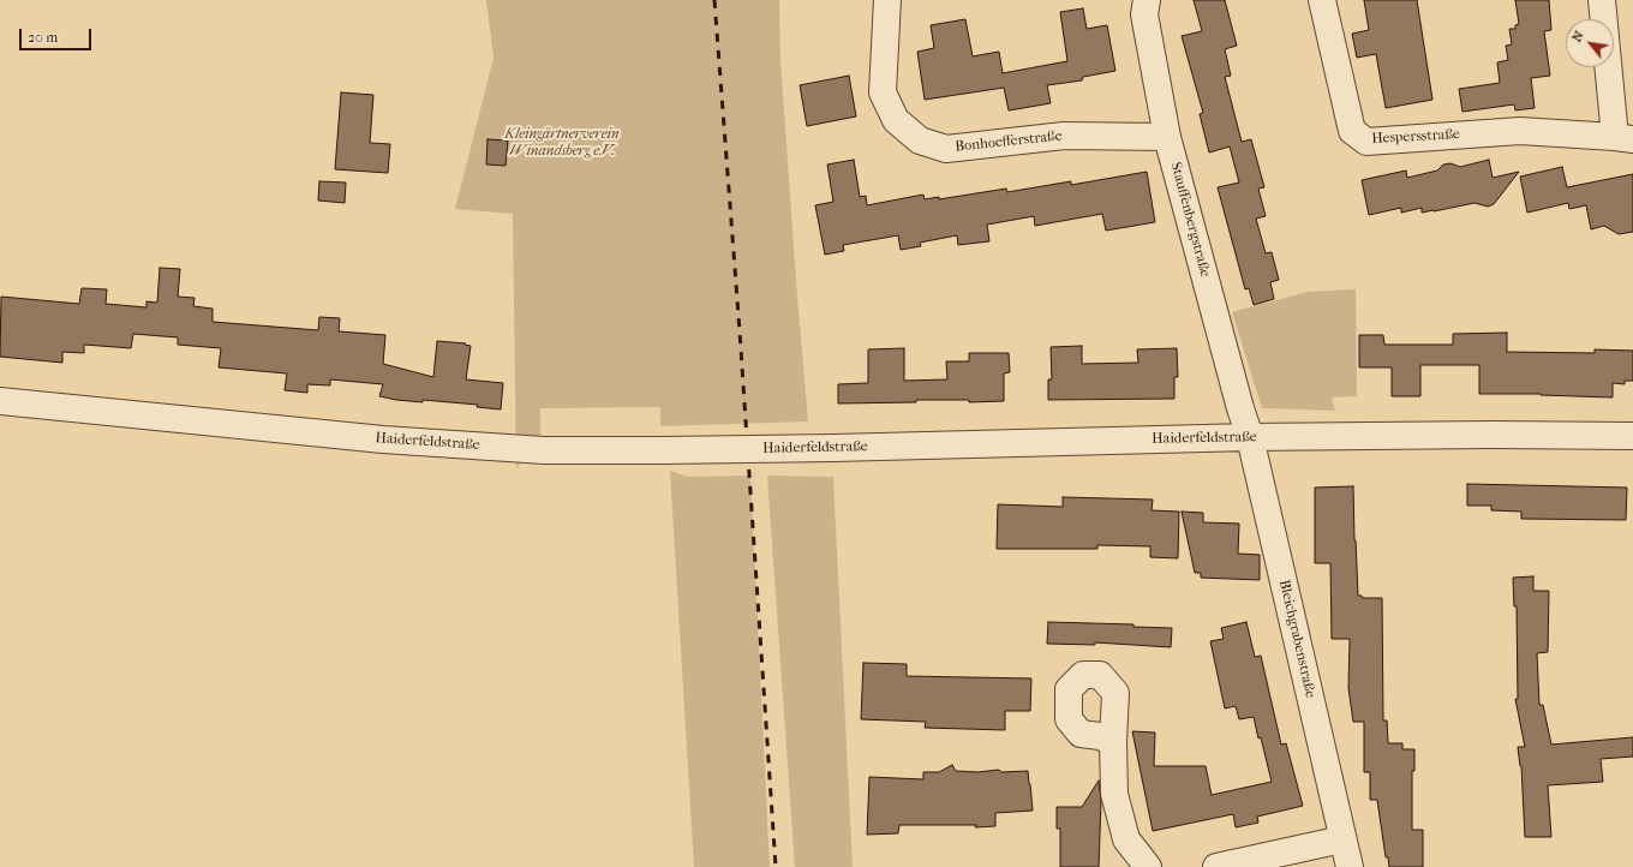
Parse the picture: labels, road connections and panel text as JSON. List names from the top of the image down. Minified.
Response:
{"streets":{"street":["Hespersstraße","Bonhoefferstraße","Stauffenbergstraße","Haiderfeldstraße","Bleichgrabenstraße"]},"crossings":[["Bonhoefferstraße","Stauffenbergstraße"],["Stauffenbergstraße","Haiderfeldstraße"],["Stauffenbergstraße","Bleichgrabenstraße"],["Haiderfeldstraße","Bleichgrabenstraße"]],"parks":["Kleingärtnerverein Winandsberg e.V."],"scale_bar":"20 m","north":"top left"}
